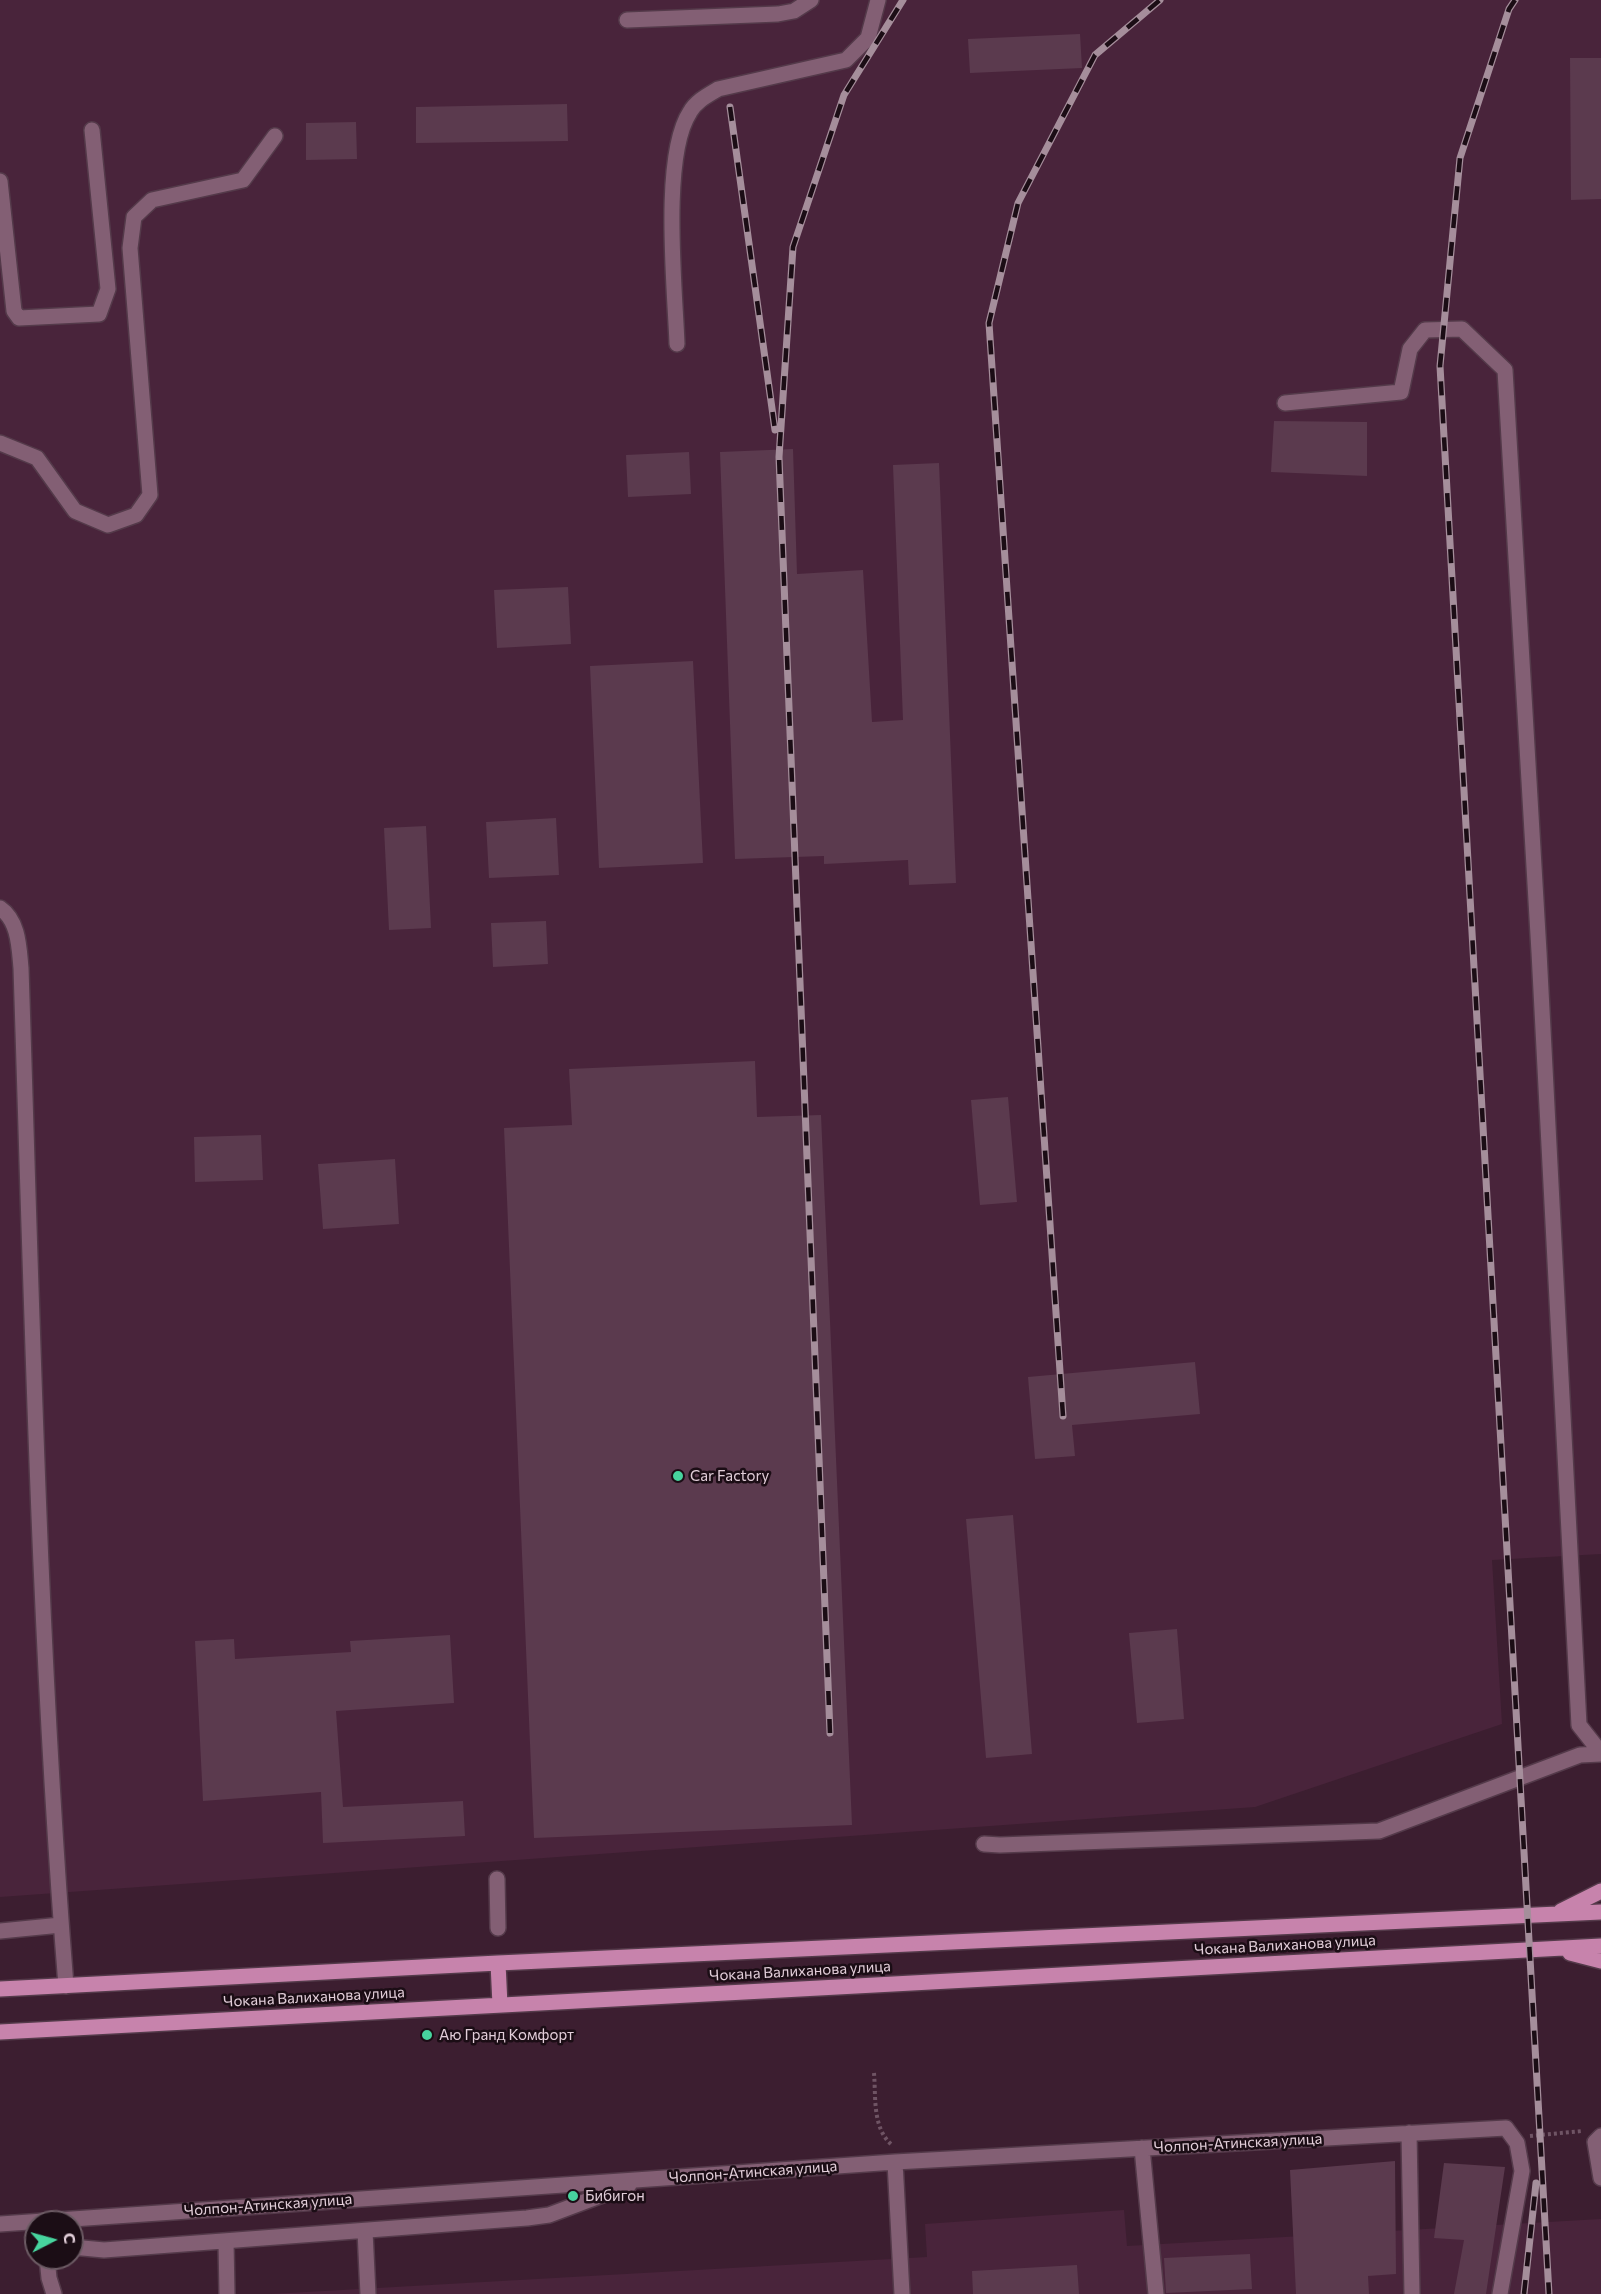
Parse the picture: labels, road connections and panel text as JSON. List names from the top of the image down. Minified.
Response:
{"streets":{"main road":["Чокана Валиханова улица"],"street":["Чолпон-Атинская улица"]},"places":["Car Factory","Аю Гранд Комфорт","Бибигон"],"north":"right"}
